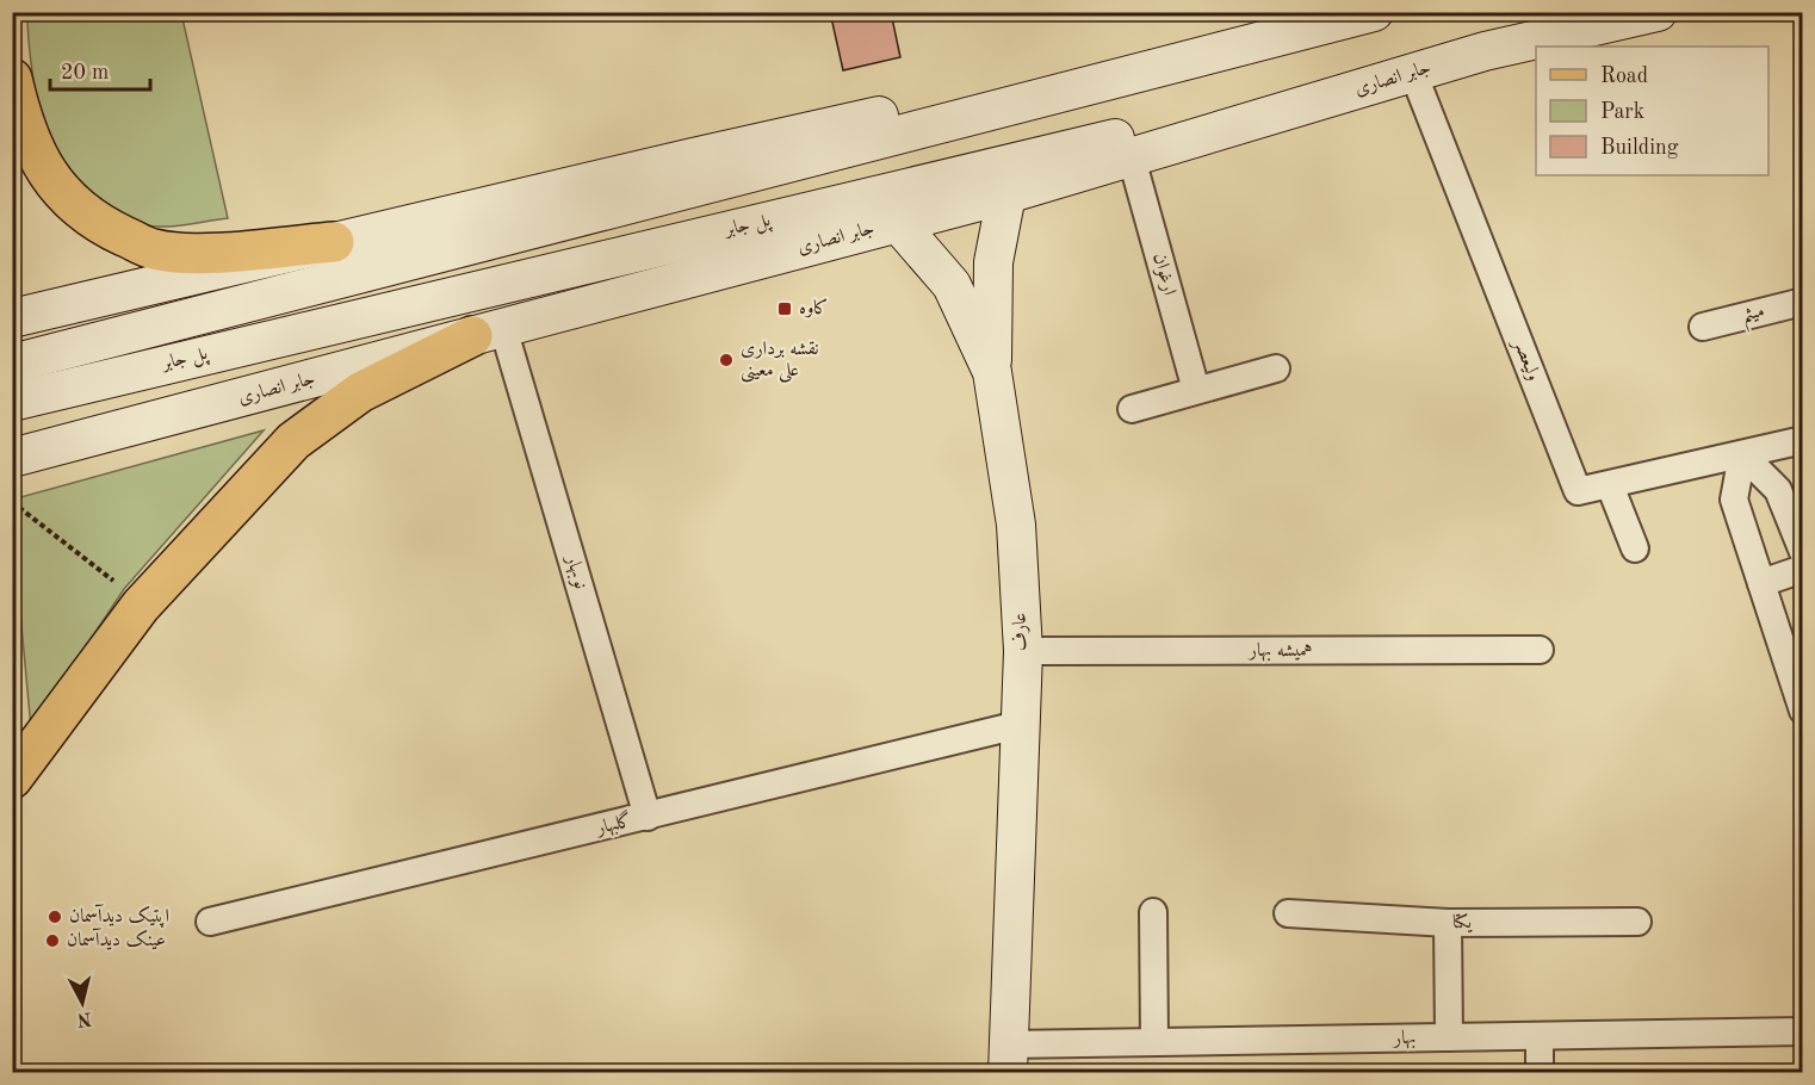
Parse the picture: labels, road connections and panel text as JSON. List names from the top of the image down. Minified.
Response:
{"streets":{"main road":["جابر انصاری","پل جابر","عارف"],"street":["ارغوان","میثم","ولیعصر","نوبهار","همیشه بهار","گلبهار","یکتا","بهار"]},"crossings":[["جابر انصاری","پل جابر"],["جابر انصاری","ارغوان"],["جابر انصاری","ولیعصر"],["جابر انصاری","نوبهار"],["جابر انصاری","عارف"],["نوبهار","گلبهار"],["عارف","همیشه بهار"],["عارف","گلبهار"],["عارف","بهار"]],"places":{"transit":["کاوه"],"other":["نقشه برداری علی معینی","اپتیک دیدآسمان","عینک دیدآسمان"]},"legend":["Road","Park","Building"],"scale_bar":"20 m","north":"bottom"}
